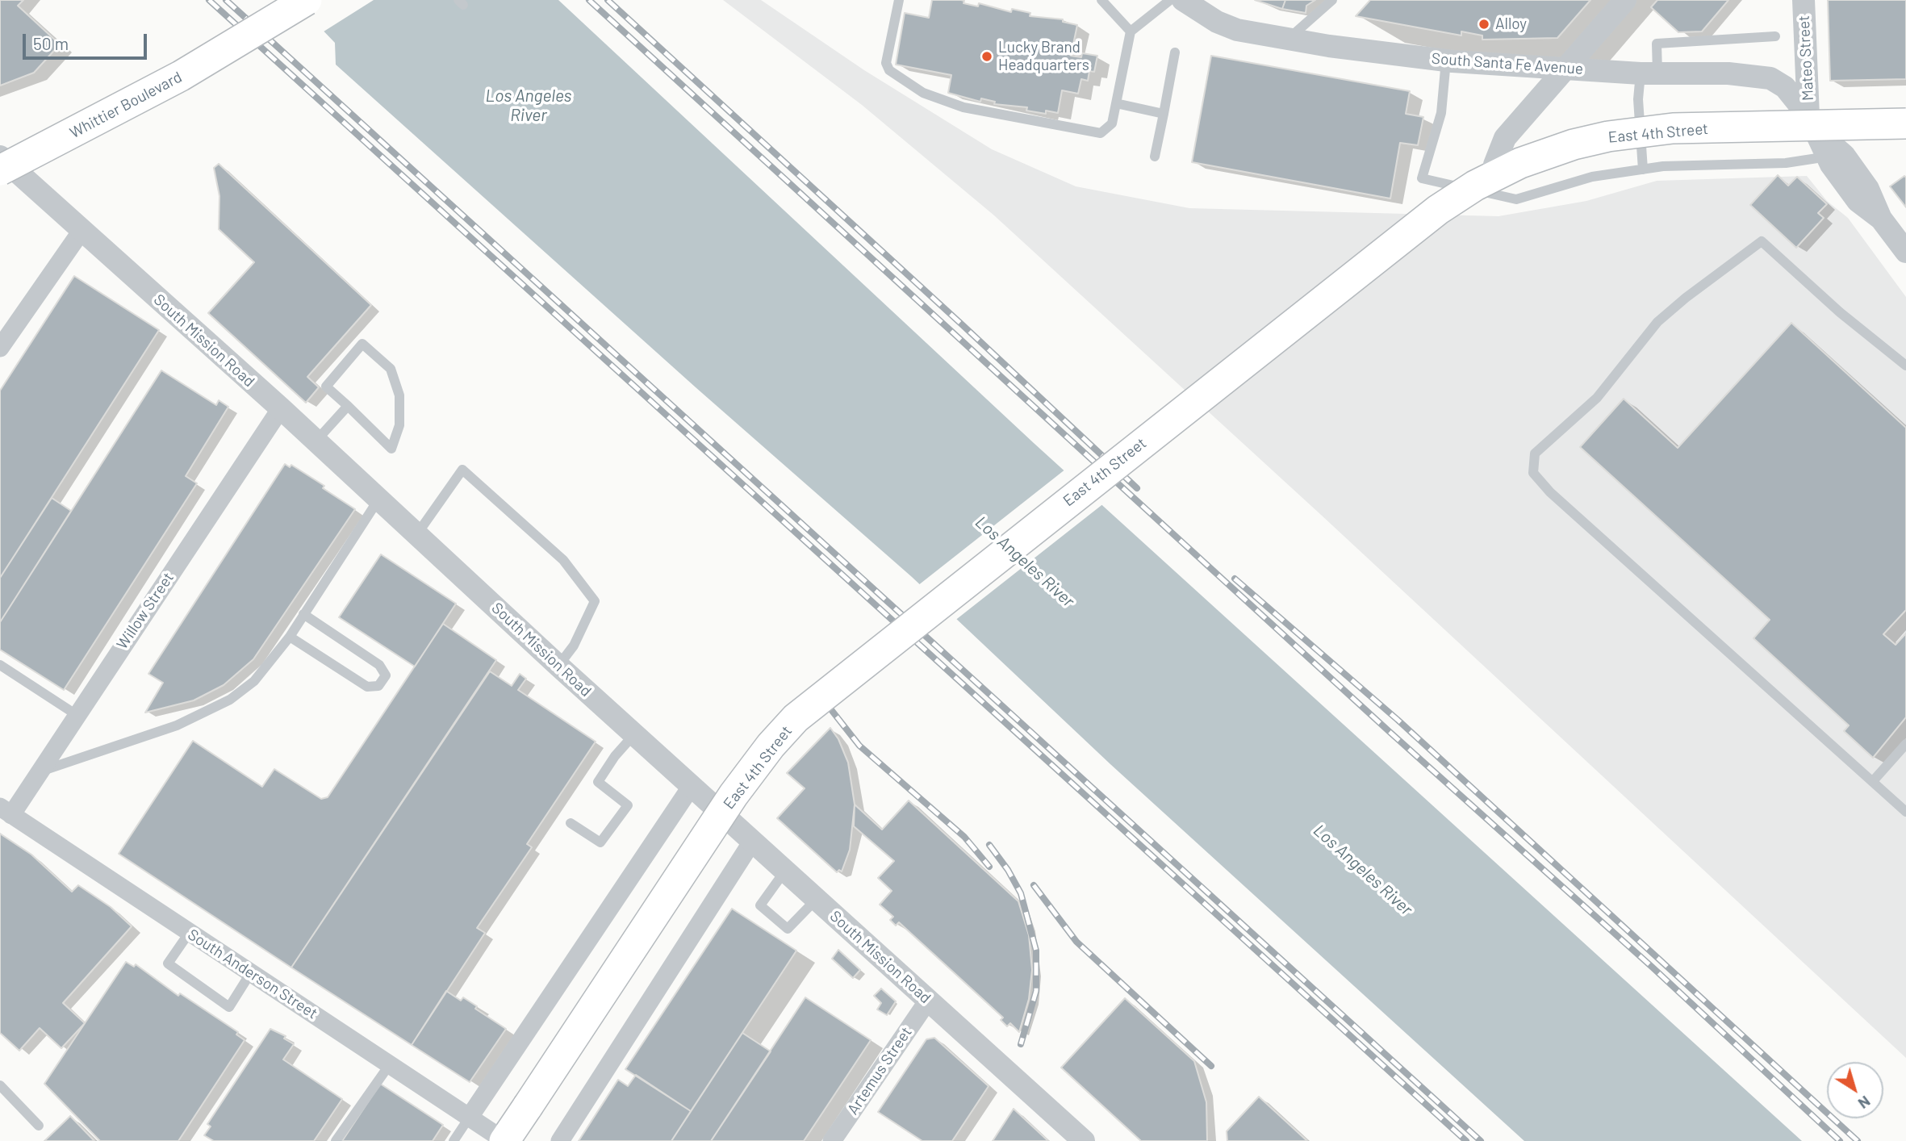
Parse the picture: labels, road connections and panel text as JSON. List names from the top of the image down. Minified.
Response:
{"streets":{"main road":["Whittier Boulevard","East 4th Street"],"street":["Mateo Street","South Santa Fe Avenue","South Mission Road","Willow Street","South Anderson Street","Artemus Street"]},"crossings":[["Mateo Street","South Santa Fe Avenue"],["East 4th Street","South Anderson Street"],["South Mission Road","Willow Street"],["South Mission Road","Artemus Street"],["Willow Street","South Anderson Street"]],"water":["Los Angeles River"],"places":["Alloy","Lucky Brand Headquarters"],"scale_bar":"50 m","north":"bottom right"}
